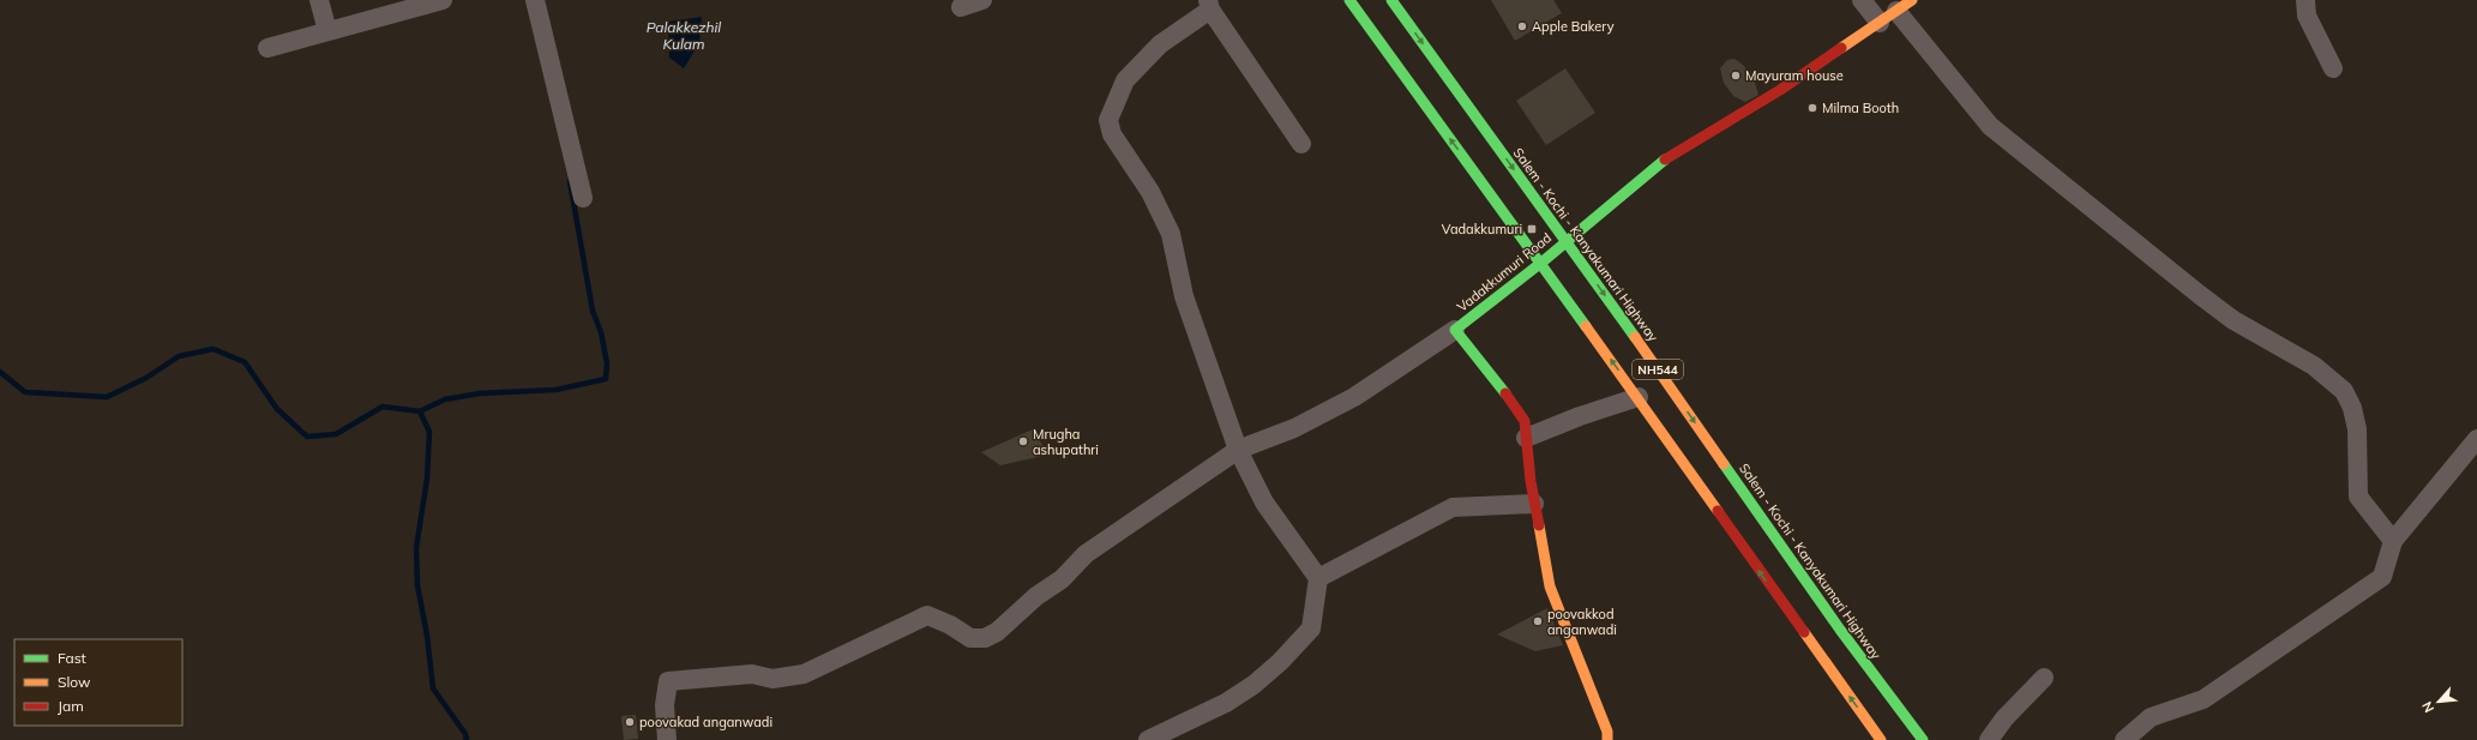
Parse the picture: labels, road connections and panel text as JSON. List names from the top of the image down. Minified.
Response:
{"streets":{"main road":["Salem - Kochi - Kanyakumari Highway","Vadakkumuri Road","NH544"]},"crossings":[["Salem - Kochi - Kanyakumari Highway","Vadakkumuri Road"],["Vadakkumuri Road","NH544"]],"water":["Palakkezhil Kulam"],"places":{"other":["Apple Bakery","Mayuram house","Milma Booth","Mrugha ashupathri","poovakkod anganwadi","poovakad anganwadi"],"transit":["Vadakkumuri"]},"legend":["Fast","Slow","Jam"],"north":"bottom left"}
